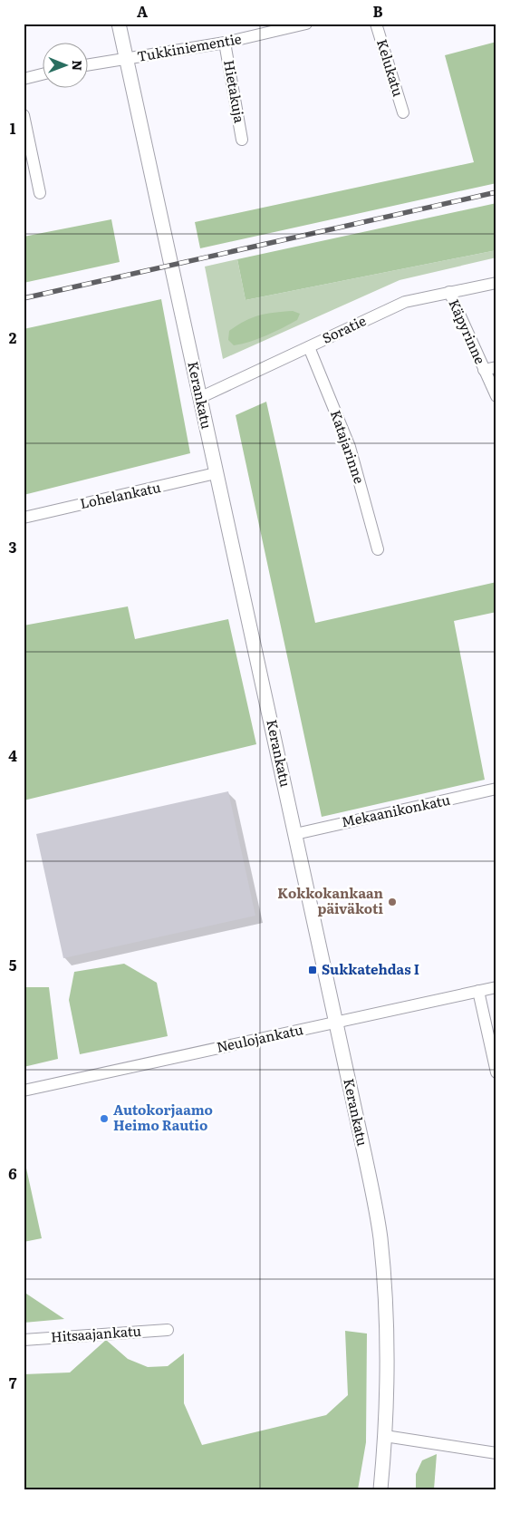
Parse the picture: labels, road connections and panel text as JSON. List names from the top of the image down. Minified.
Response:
{"streets":{"street":["Tukkiniementie","Kelukatu","Hietakuja","Soratie","Käpyrinne","Kerankatu","Katajarinne","Lohelankatu","Mekaanikonkatu","Neulojankatu","Hitsaajankatu"]},"crossings":[["Tukkiniementie","Hietakuja"],["Tukkiniementie","Kerankatu"],["Soratie","Käpyrinne"],["Soratie","Kerankatu"],["Soratie","Katajarinne"],["Kerankatu","Lohelankatu"],["Kerankatu","Mekaanikonkatu"],["Kerankatu","Neulojankatu"]],"places":{"other":["Kokkokankaan päiväkoti","Autokorjaamo Heimo Rautio"],"transit":["Sukkatehdas I"]},"north":"right","grid":{"columns":["A","B"],"rows":["1","2","3","4","5","6","7"]}}
